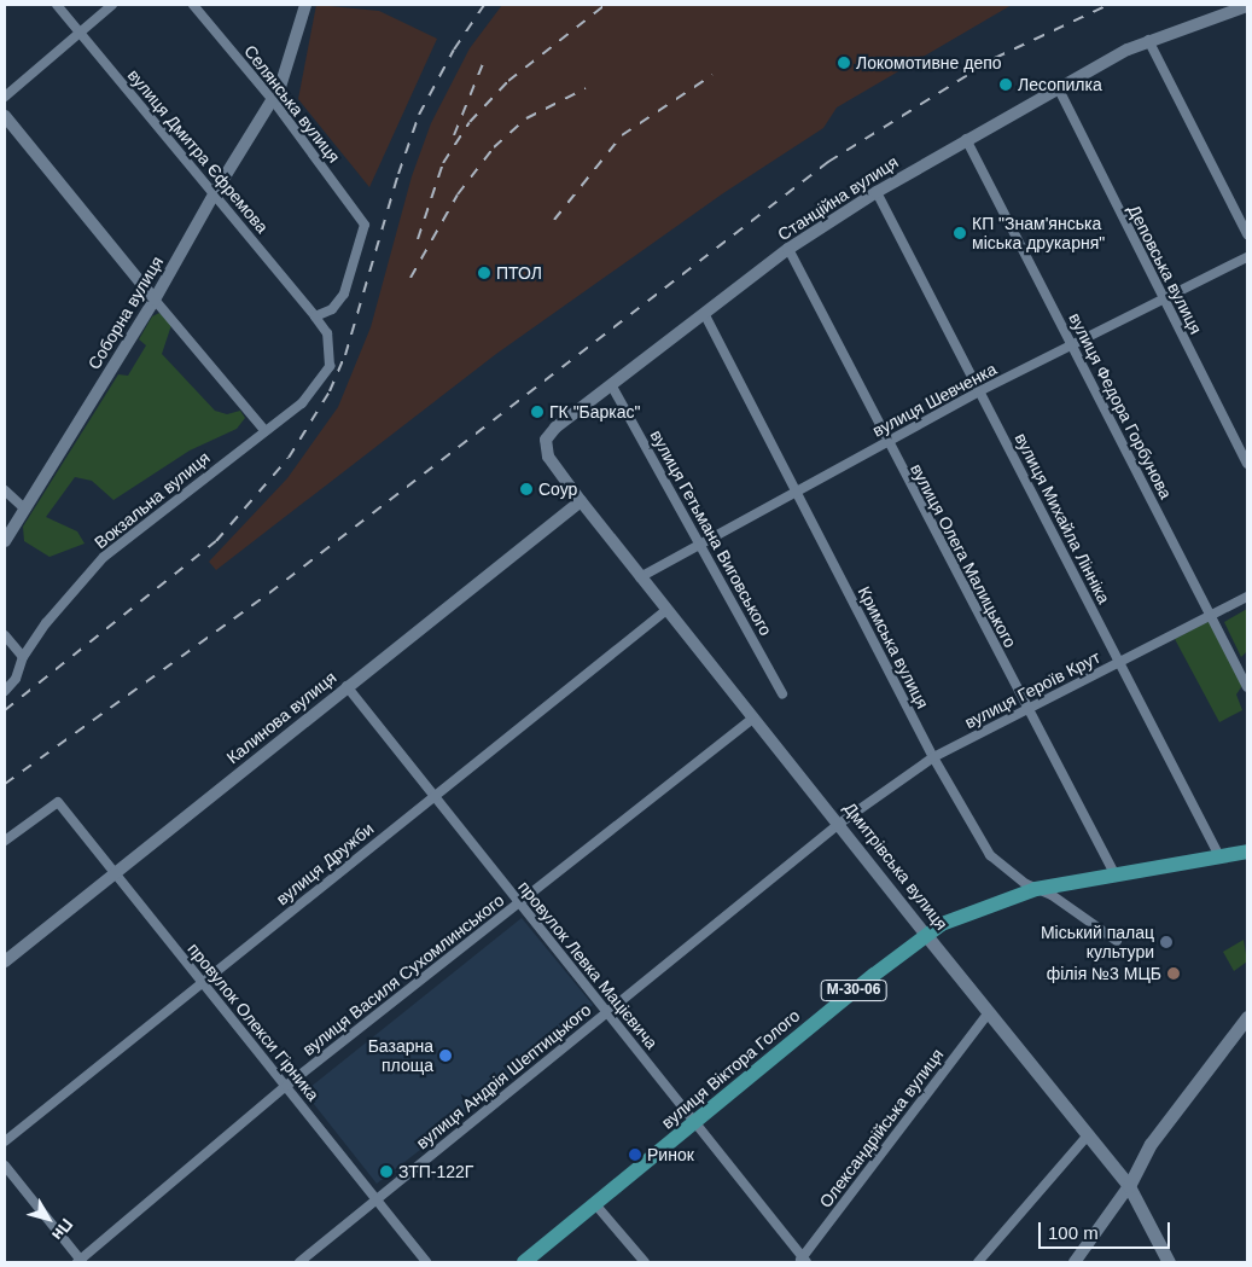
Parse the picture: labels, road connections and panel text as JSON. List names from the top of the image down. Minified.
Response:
{"streets":{"main road":["Дмитрівська вулиця","М-30-06","вулиця Віктора Голого"],"street":["Селянська вулиця","вулиця Дмитра Єфремова","Станційна вулиця","Деповська вулиця","Соборна вулиця","вулиця Шевченка","вулиця Федора Горбунова","Вокзальна вулиця","вулиця Михайла Лінніка","вулиця Гетьмана Виговського","вулиця Олега Малицького","Кримська вулиця","вулиця Героїв Крут","Калинова вулиця","вулиця Дружби","провулок Левка Мацієвича","вулиця Василя Сухомлинського","провулок Олекси Гірника","вулиця Андрія Шептицького","Олександрійська вулиця"]},"crossings":[["Селянська вулиця","вулиця Дмитра Єфремова"],["Селянська вулиця","Соборна вулиця"],["вулиця Дмитра Єфремова","Соборна вулиця"],["вулиця Дмитра Єфремова","Вокзальна вулиця"],["Станційна вулиця","Деповська вулиця"],["Станційна вулиця","вулиця Федора Горбунова"],["Станційна вулиця","вулиця Михайла Лінніка"],["Станційна вулиця","вулиця Гетьмана Виговського"],["Станційна вулиця","вулиця Олега Малицького"],["Станційна вулиця","Кримська вулиця"],["Станційна вулиця","Калинова вулиця"],["Станційна вулиця","Дмитрівська вулиця"],["Деповська вулиця","вулиця Шевченка"],["вулиця Шевченка","вулиця Федора Горбунова"],["вулиця Шевченка","вулиця Михайла Лінніка"],["вулиця Шевченка","вулиця Гетьмана Виговського"],["вулиця Шевченка","вулиця Олега Малицького"],["вулиця Шевченка","Кримська вулиця"],["вулиця Шевченка","Дмитрівська вулиця"],["вулиця Федора Горбунова","вулиця Героїв Крут"],["вулиця Михайла Лінніка","вулиця Героїв Крут"],["вулиця Михайла Лінніка","вулиця Віктора Голого"],["вулиця Олега Малицького","вулиця Героїв Крут"],["вулиця Олега Малицького","вулиця Віктора Голого"],["Кримська вулиця","вулиця Героїв Крут"],["Кримська вулиця","вулиця Віктора Голого"],["вулиця Героїв Крут","Дмитрівська вулиця"],["вулиця Героїв Крут","вулиця Андрія Шептицького"],["Калинова вулиця","Дмитрівська вулиця"],["Калинова вулиця","провулок Левка Мацієвича"],["Калинова вулиця","провулок Олекси Гірника"],["вулиця Дружби","Дмитрівська вулиця"],["вулиця Дружби","провулок Левка Мацієвича"],["вулиця Дружби","провулок Олекси Гірника"],["Дмитрівська вулиця","вулиця Василя Сухомлинського"],["Дмитрівська вулиця","вулиця Віктора Голого"],["Дмитрівська вулиця","вулиця Андрія Шептицького"],["Дмитрівська вулиця","Олександрійська вулиця"],["провулок Левка Мацієвича","вулиця Василя Сухомлинського"],["провулок Левка Мацієвича","вулиця Віктора Голого"],["провулок Левка Мацієвича","вулиця Андрія Шептицького"],["провулок Левка Мацієвича","Олександрійська вулиця"],["вулиця Василя Сухомлинського","провулок Олекси Гірника"],["провулок Олекси Гірника","вулиця Андрія Шептицького"]],"places":["Локомотивне депо","Лесопилка","КП \"Знам'янська міська друкарня\"","ПТОЛ","ГК \"Баркас\"","Соур","Міський палац культури","філія №3 МЦБ","Базарна площа","Ринок","ЗТП-122Г"],"scale_bar":"100 m","north":"bottom right"}
